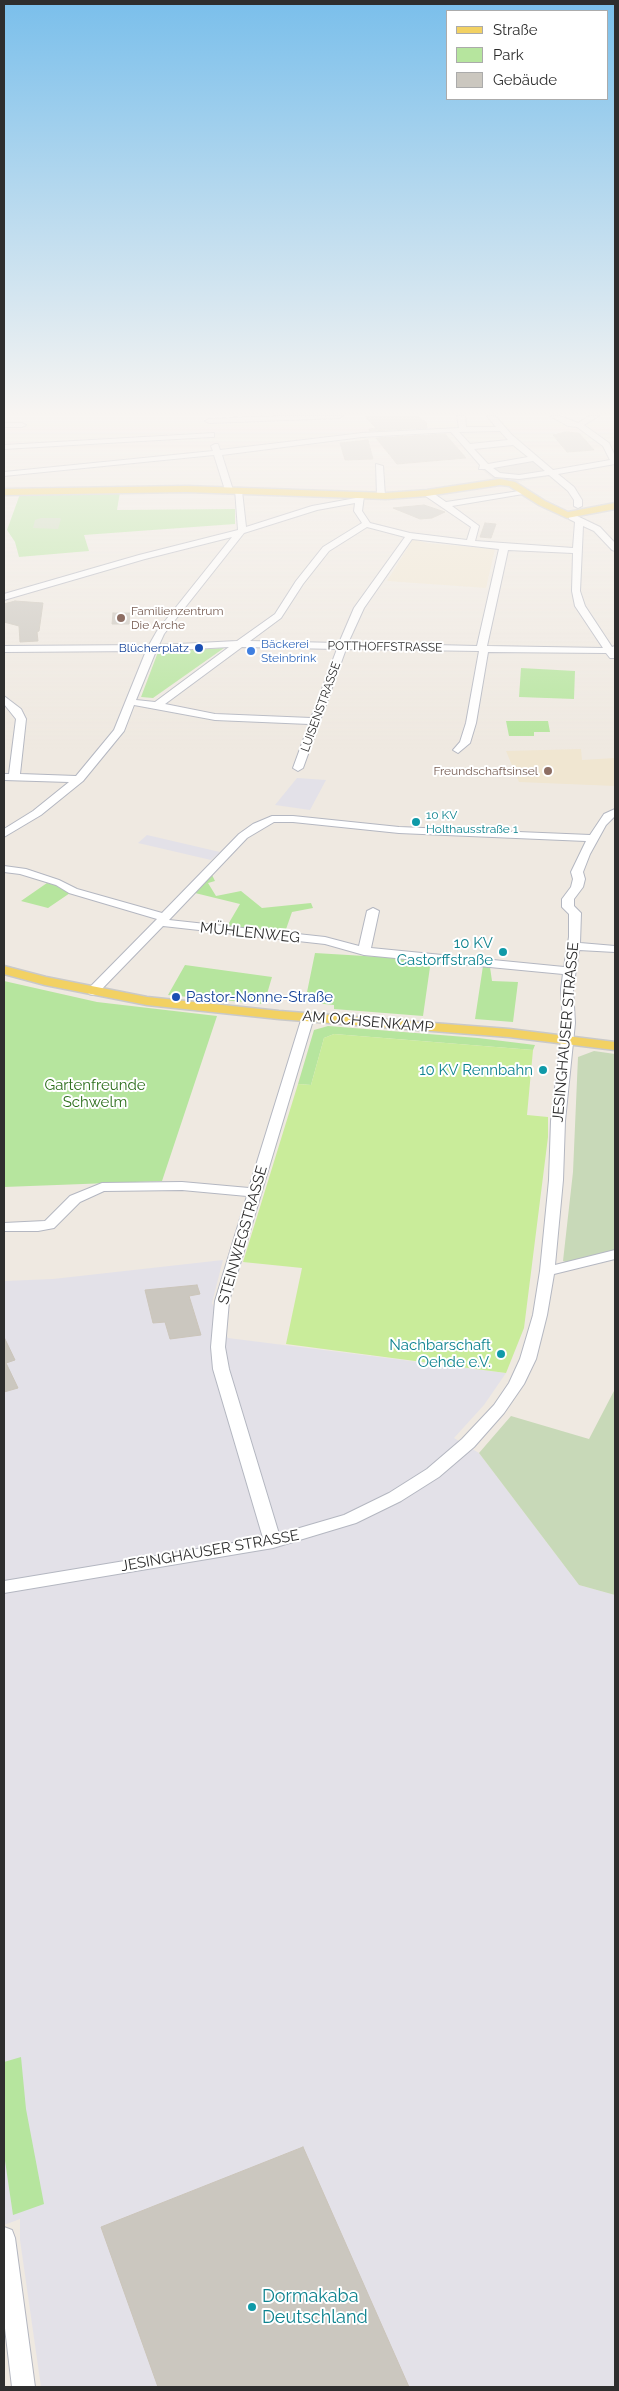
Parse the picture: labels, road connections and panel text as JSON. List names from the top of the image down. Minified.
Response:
{"streets":{"main road":["AM OCHSENKAMP"],"street":["POTTHOFFSTRASSE","LUISENSTRASSE","MÜHLENWEG","JESINGHAUSER STRASSE","STEINWEGSTRASSE"]},"crossings":[["POTTHOFFSTRASSE","LUISENSTRASSE"],["MÜHLENWEG","JESINGHAUSER STRASSE"],["AM OCHSENKAMP","JESINGHAUSER STRASSE"],["AM OCHSENKAMP","STEINWEGSTRASSE"],["JESINGHAUSER STRASSE","STEINWEGSTRASSE"]],"parks":["Gartenfreunde Schwelm"],"places":["Familienzentrum Die Arche","Blücherplatz","Bäckerei Steinbrink","Freundschaftsinsel","10 KV Holthausstraße 1","10 KV Castorffstraße","Pastor-Nonne-Straße","10 KV Rennbahn","Nachbarschaft Oehde e.V.","Dormakaba Deutschland"],"legend":["Straße","Park","Gebäude"]}
